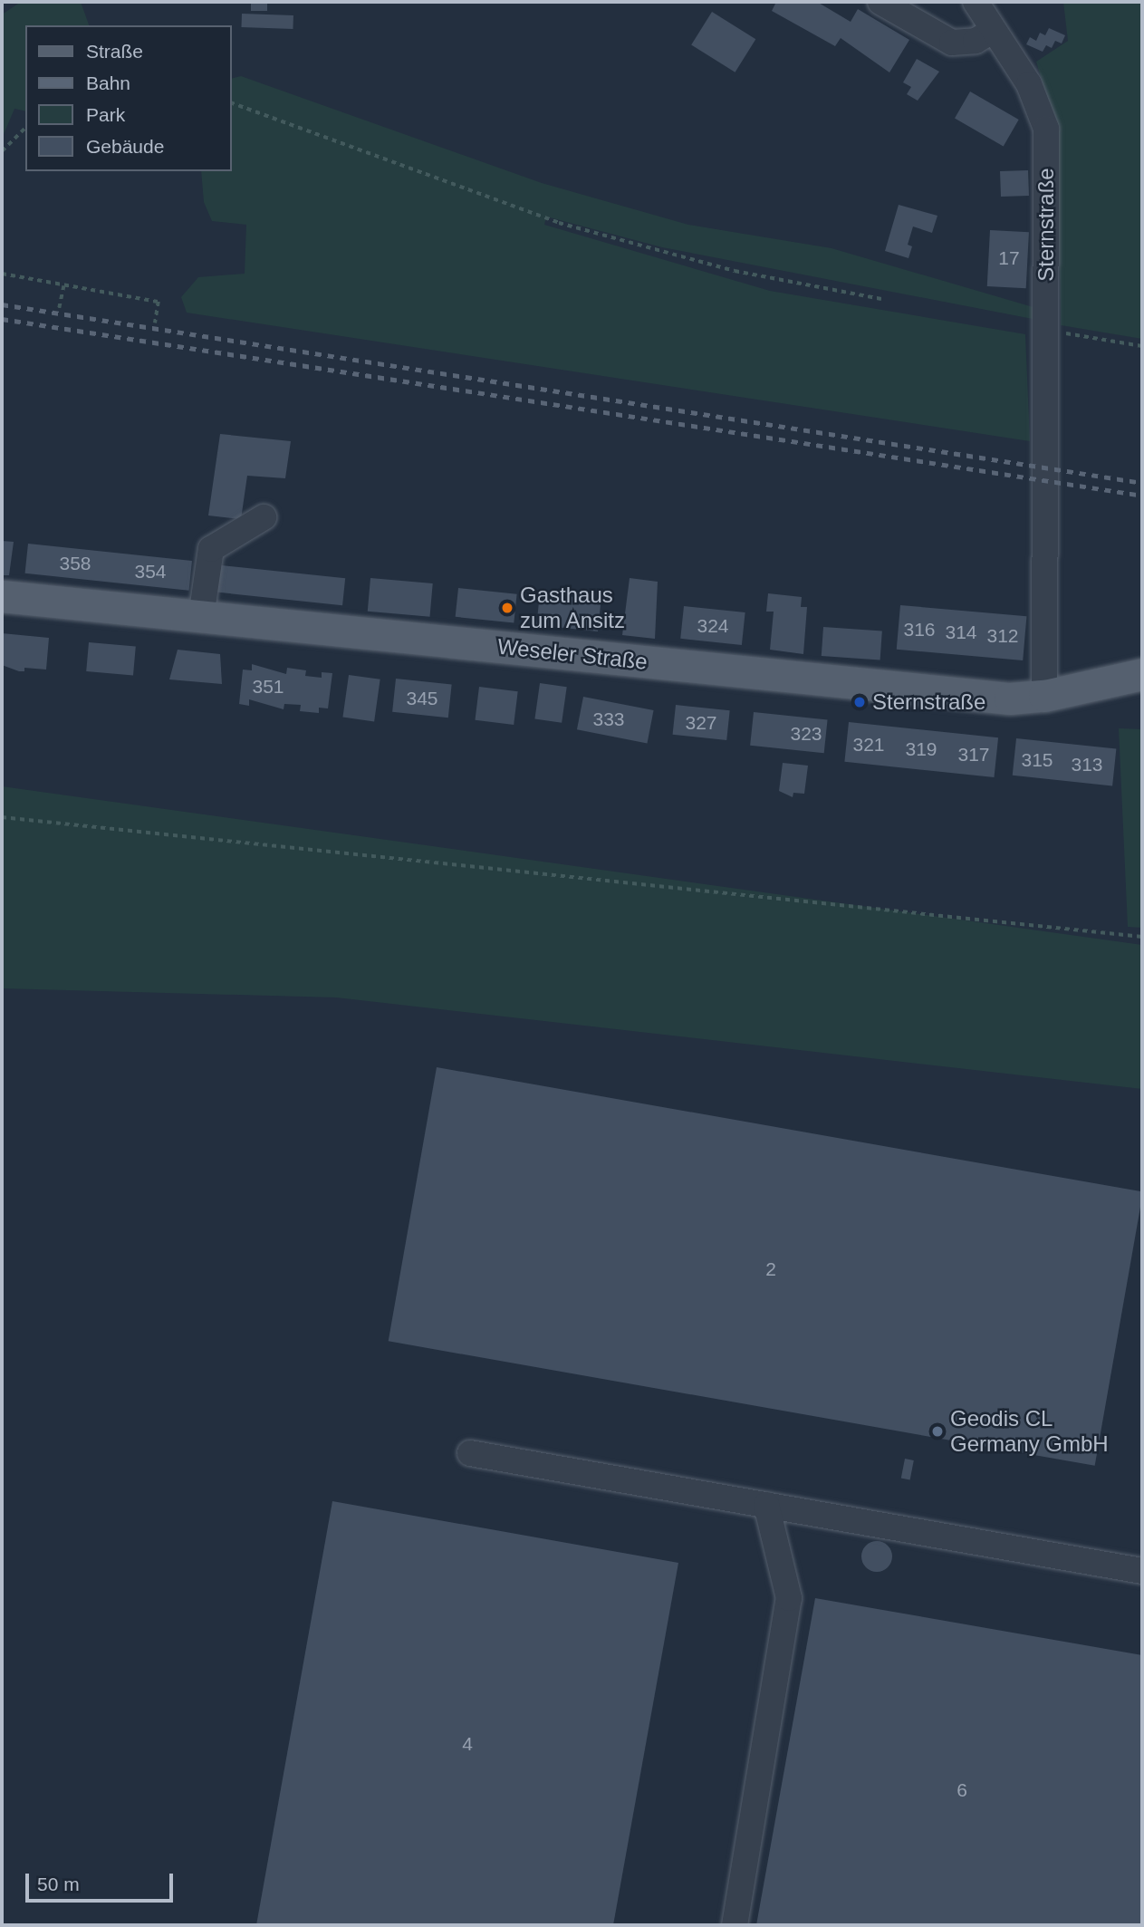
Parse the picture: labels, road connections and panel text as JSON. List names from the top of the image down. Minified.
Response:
{"streets":{"main road":["Weseler Straße"],"street":["Sternstraße"]},"crossings":[["Sternstraße","Weseler Straße"]],"places":["Gasthaus zum Ansitz","Sternstraße","Geodis CL Germany GmbH"],"house_numbers":["17","358","354","324","316","314","312","351","345","333","327","323","321","319","317","315","313","2","4","6"],"legend":["Straße","Bahn","Park","Gebäude"],"scale_bar":"50 m"}
